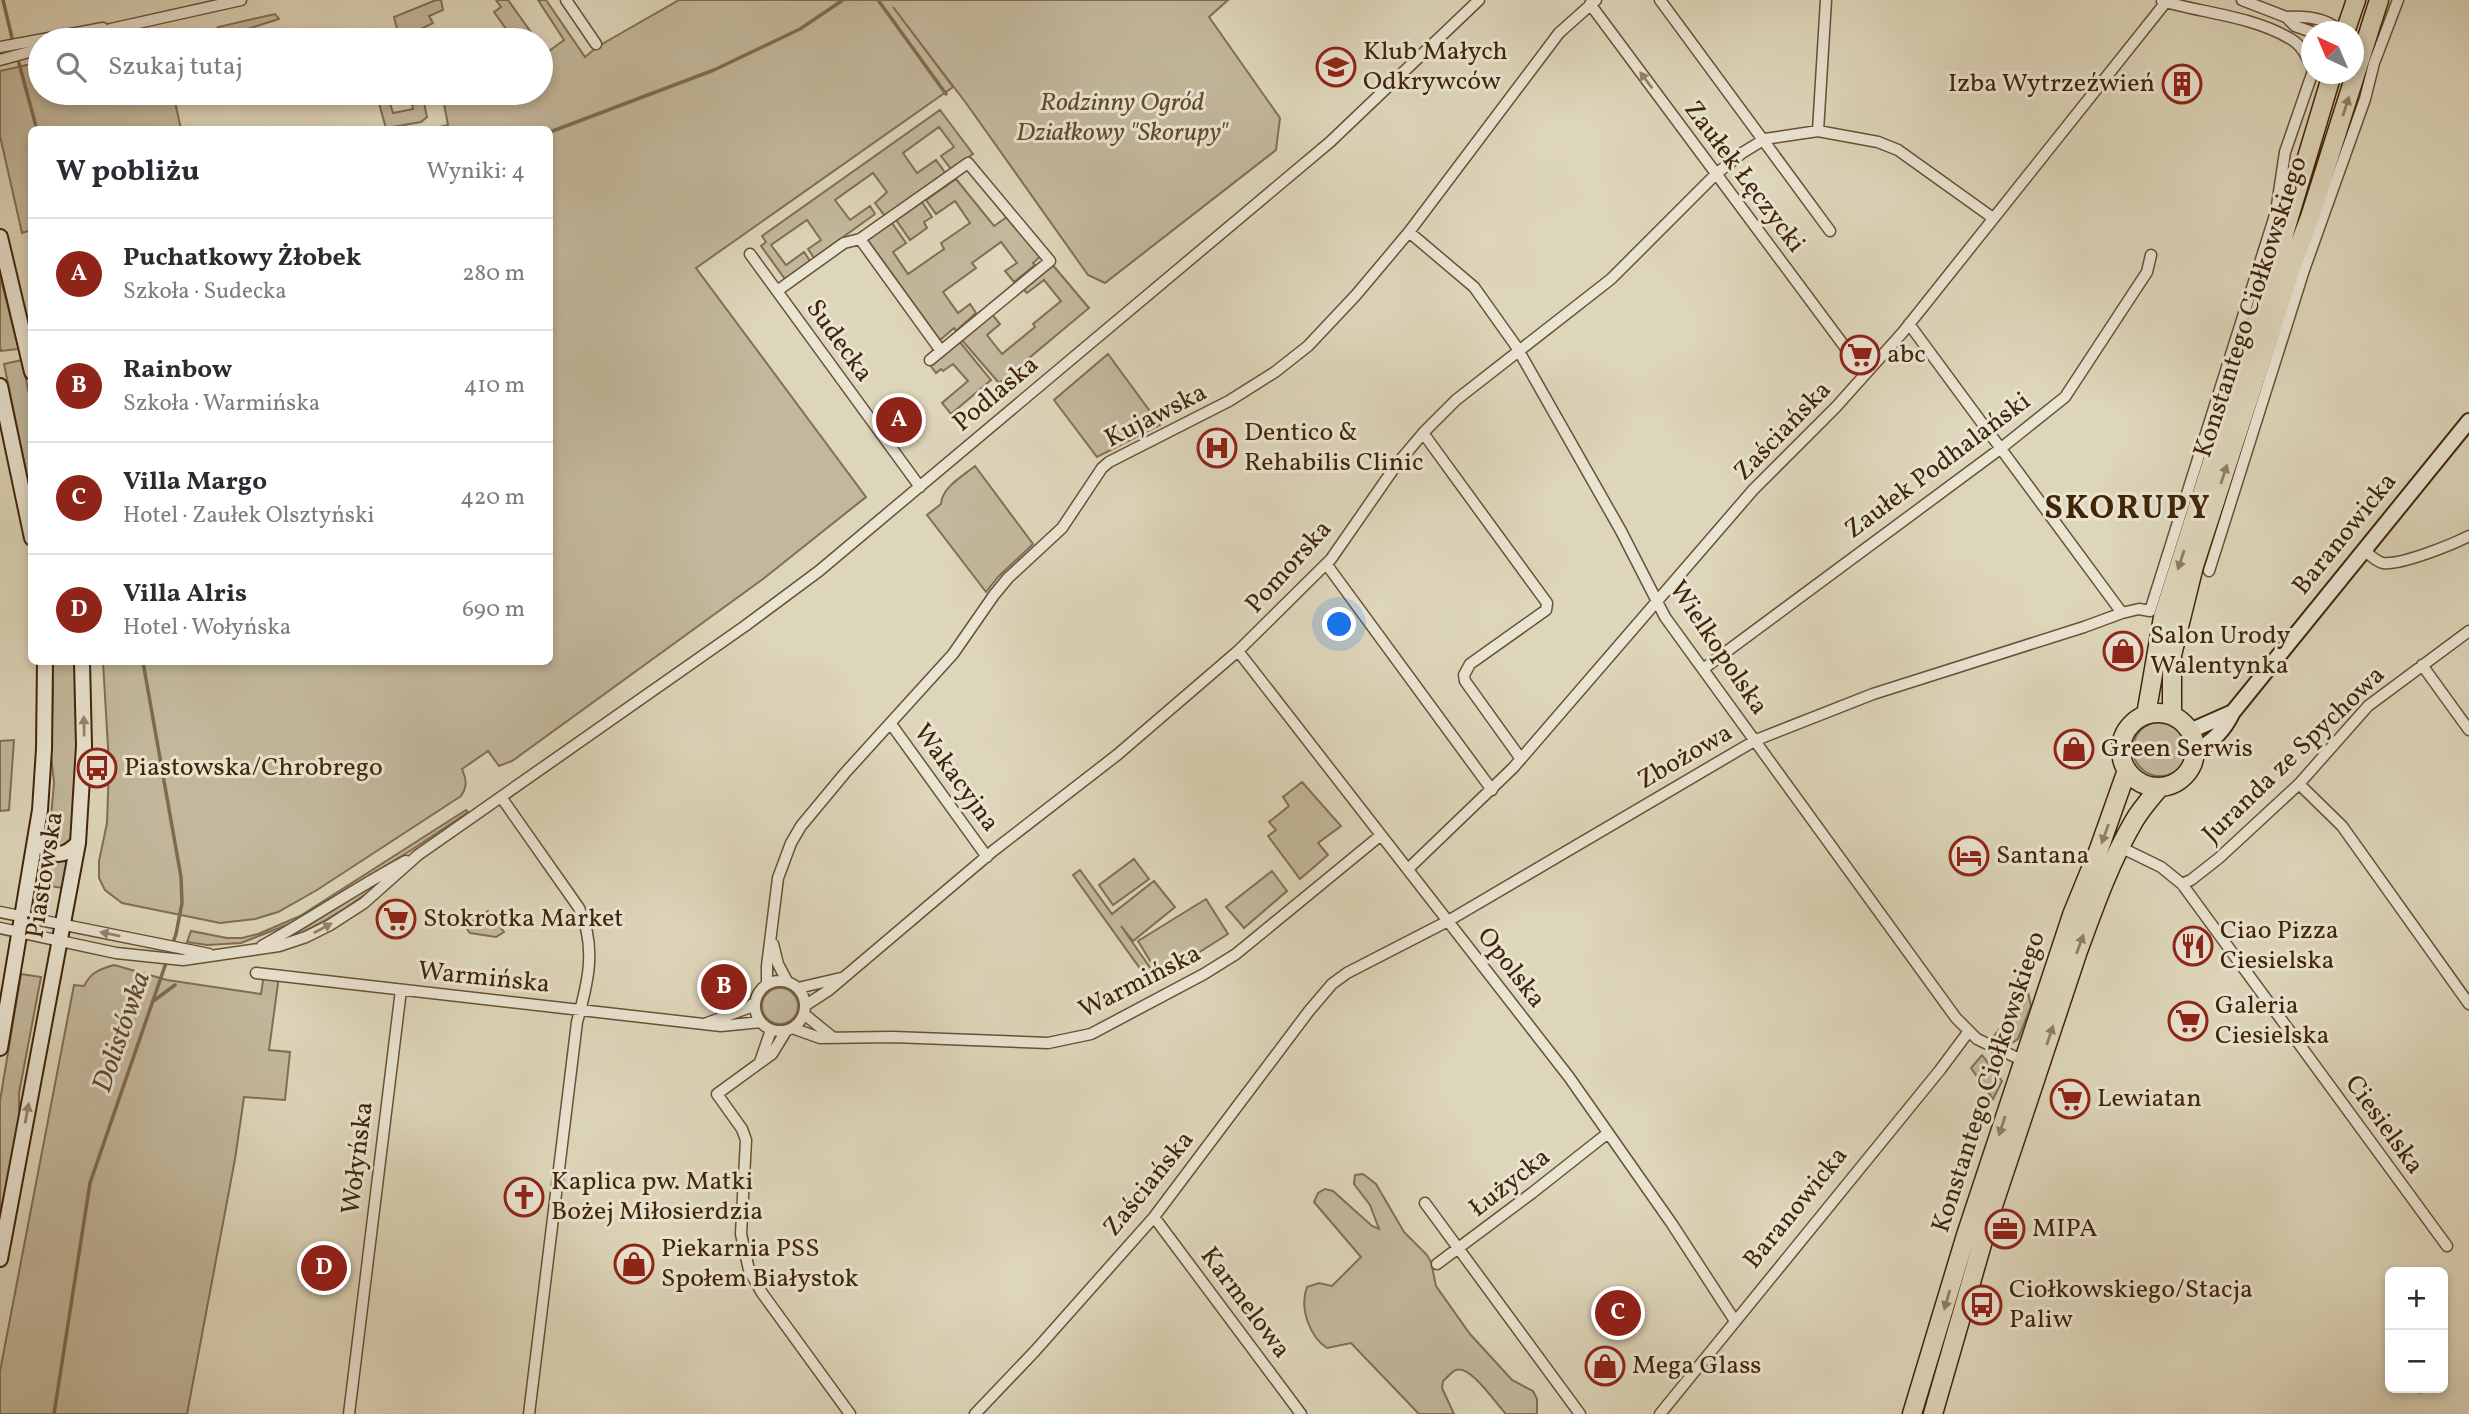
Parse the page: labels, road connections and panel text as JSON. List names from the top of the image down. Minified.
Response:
{"streets":{"highway":["Konstantego Ciołkowskiego"],"main road":["Baranowicka","Piastowska"],"street":["Zaułek Łęczycki","Sudecka","Podlaska","Kujawska","Zaściańska","Zaułek Podhalański","Pomorska","Wielkopolska","Juranda ze Spychowa","Zbożowa","Wakacyjna","Opolska","Warmińska","Ciesielska","Wołyńska","Łużycka","Karmelowa"]},"crossings":[["Zaułek Łęczycki","Kujawska"],["Zaułek Łęczycki","Zaściańska"],["Zaułek Łęczycki","Pomorska"],["Konstantego Ciołkowskiego","Baranowicka"],["Konstantego Ciołkowskiego","Wielkopolska"],["Konstantego Ciołkowskiego","Ciesielska"],["Sudecka","Podlaska"],["Kujawska","Pomorska"],["Kujawska","Wielkopolska"],["Kujawska","Wakacyjna"],["Kujawska","Warmińska"],["Zaściańska","Pomorska"],["Zaściańska","Wielkopolska"],["Zaściańska","Zbożowa"],["Zaściańska","Opolska"],["Zaściańska","Karmelowa"],["Zaułek Podhalański","Wielkopolska"],["Baranowicka","Wielkopolska"],["Baranowicka","Opolska"],["Pomorska","Wielkopolska"],["Pomorska","Wakacyjna"],["Pomorska","Opolska"],["Pomorska","Warmińska"],["Wielkopolska","Zbożowa"],["Juranda ze Spychowa","Ciesielska"],["Zbożowa","Opolska"],["Opolska","Warmińska"],["Opolska","Łużycka"],["Warmińska","Wołyńska"]],"districts":["SKORUPY"],"water":["Dolistówka"],"parks":["Rodzinny Ogród Działkowy \"Skorupy\""],"places":{"school or university":["Klub Małych Odkrywców"],"building":["Izba Wytrzeźwień"],"supermarket":["abc","Stokrotka Market","Galeria Ciesielska","Lewiatan"],"hospital":["Dentico & Rehabilis Clinic"],"shop":["Salon Urody Walentynka","Green Serwis","Piekarnia PSS Społem Białystok","Mega Glass"],"bus stop":["Piastowska/Chrobrego","Ciołkowskiego/Stacja Paliw"],"hotel":["Santana"],"restaurant":["Ciao Pizza Ciesielska"],"church":["Kaplica pw. Matki Bożej Miłosierdzia"],"office":["MIPA"]},"north":"top left","page":{"search":"Szukaj tutaj","heading":["W pobliżu","Wyniki: 4"],"list":[{"mark":"A","name":"Puchatkowy Żłobek","note":"Szkoła · Sudecka","value":"280 m"},{"mark":"B","name":"Rainbow","note":"Szkoła · Warmińska","value":"410 m"},{"mark":"C","name":"Villa Margo","note":"Hotel · Zaułek Olsztyński","value":"420 m"},{"mark":"D","name":"Villa Alris","note":"Hotel · Wołyńska","value":"690 m"}],"pins":["A","B","D","C"],"map_buttons":["+","−"]}}
